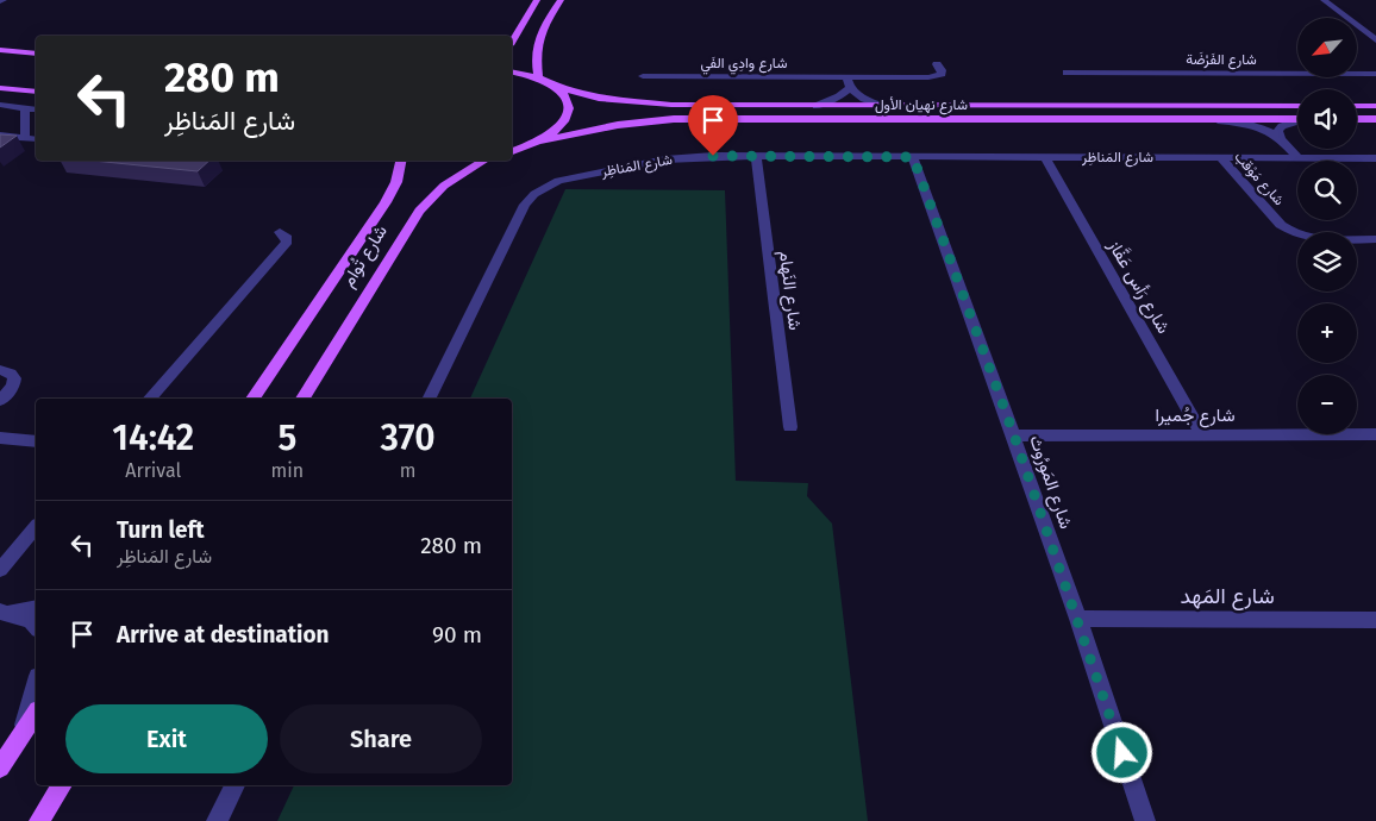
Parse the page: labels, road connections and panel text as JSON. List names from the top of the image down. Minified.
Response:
{"streets":{"main road":["شارع نهيان الأول","شارع تُوام"],"street":["شارع الفَرْضَة","شارع وادِي الفَي","شارع المَناظِر","شارع مَوْقب","شارع رَأس عَفَّاز","شارع النَهام","شارع جُميرا","شارع المَورُوث","شارع المَهد"]},"crossings":[["شارع المَناظِر","شارع مَوْقب"],["شارع المَناظِر","شارع رَأس عَفَّاز"],["شارع المَناظِر","شارع النَهام"],["شارع المَناظِر","شارع المَورُوث"],["شارع رَأس عَفَّاز","شارع جُميرا"],["شارع جُميرا","شارع المَورُوث"],["شارع المَورُوث","شارع المَهد"]],"north":"bottom left","page":{"map_buttons":["+","−"],"turn":["280 m","شارع المَناظِر"],"eta":["14:42","Arrival","5","min","370","m"],"list":[{"name":"Turn left","note":"شارع المَناظِر","value":"280 m"},{"name":"Arrive at destination","value":"90 m"}],"buttons":["Exit","Share"]}}
